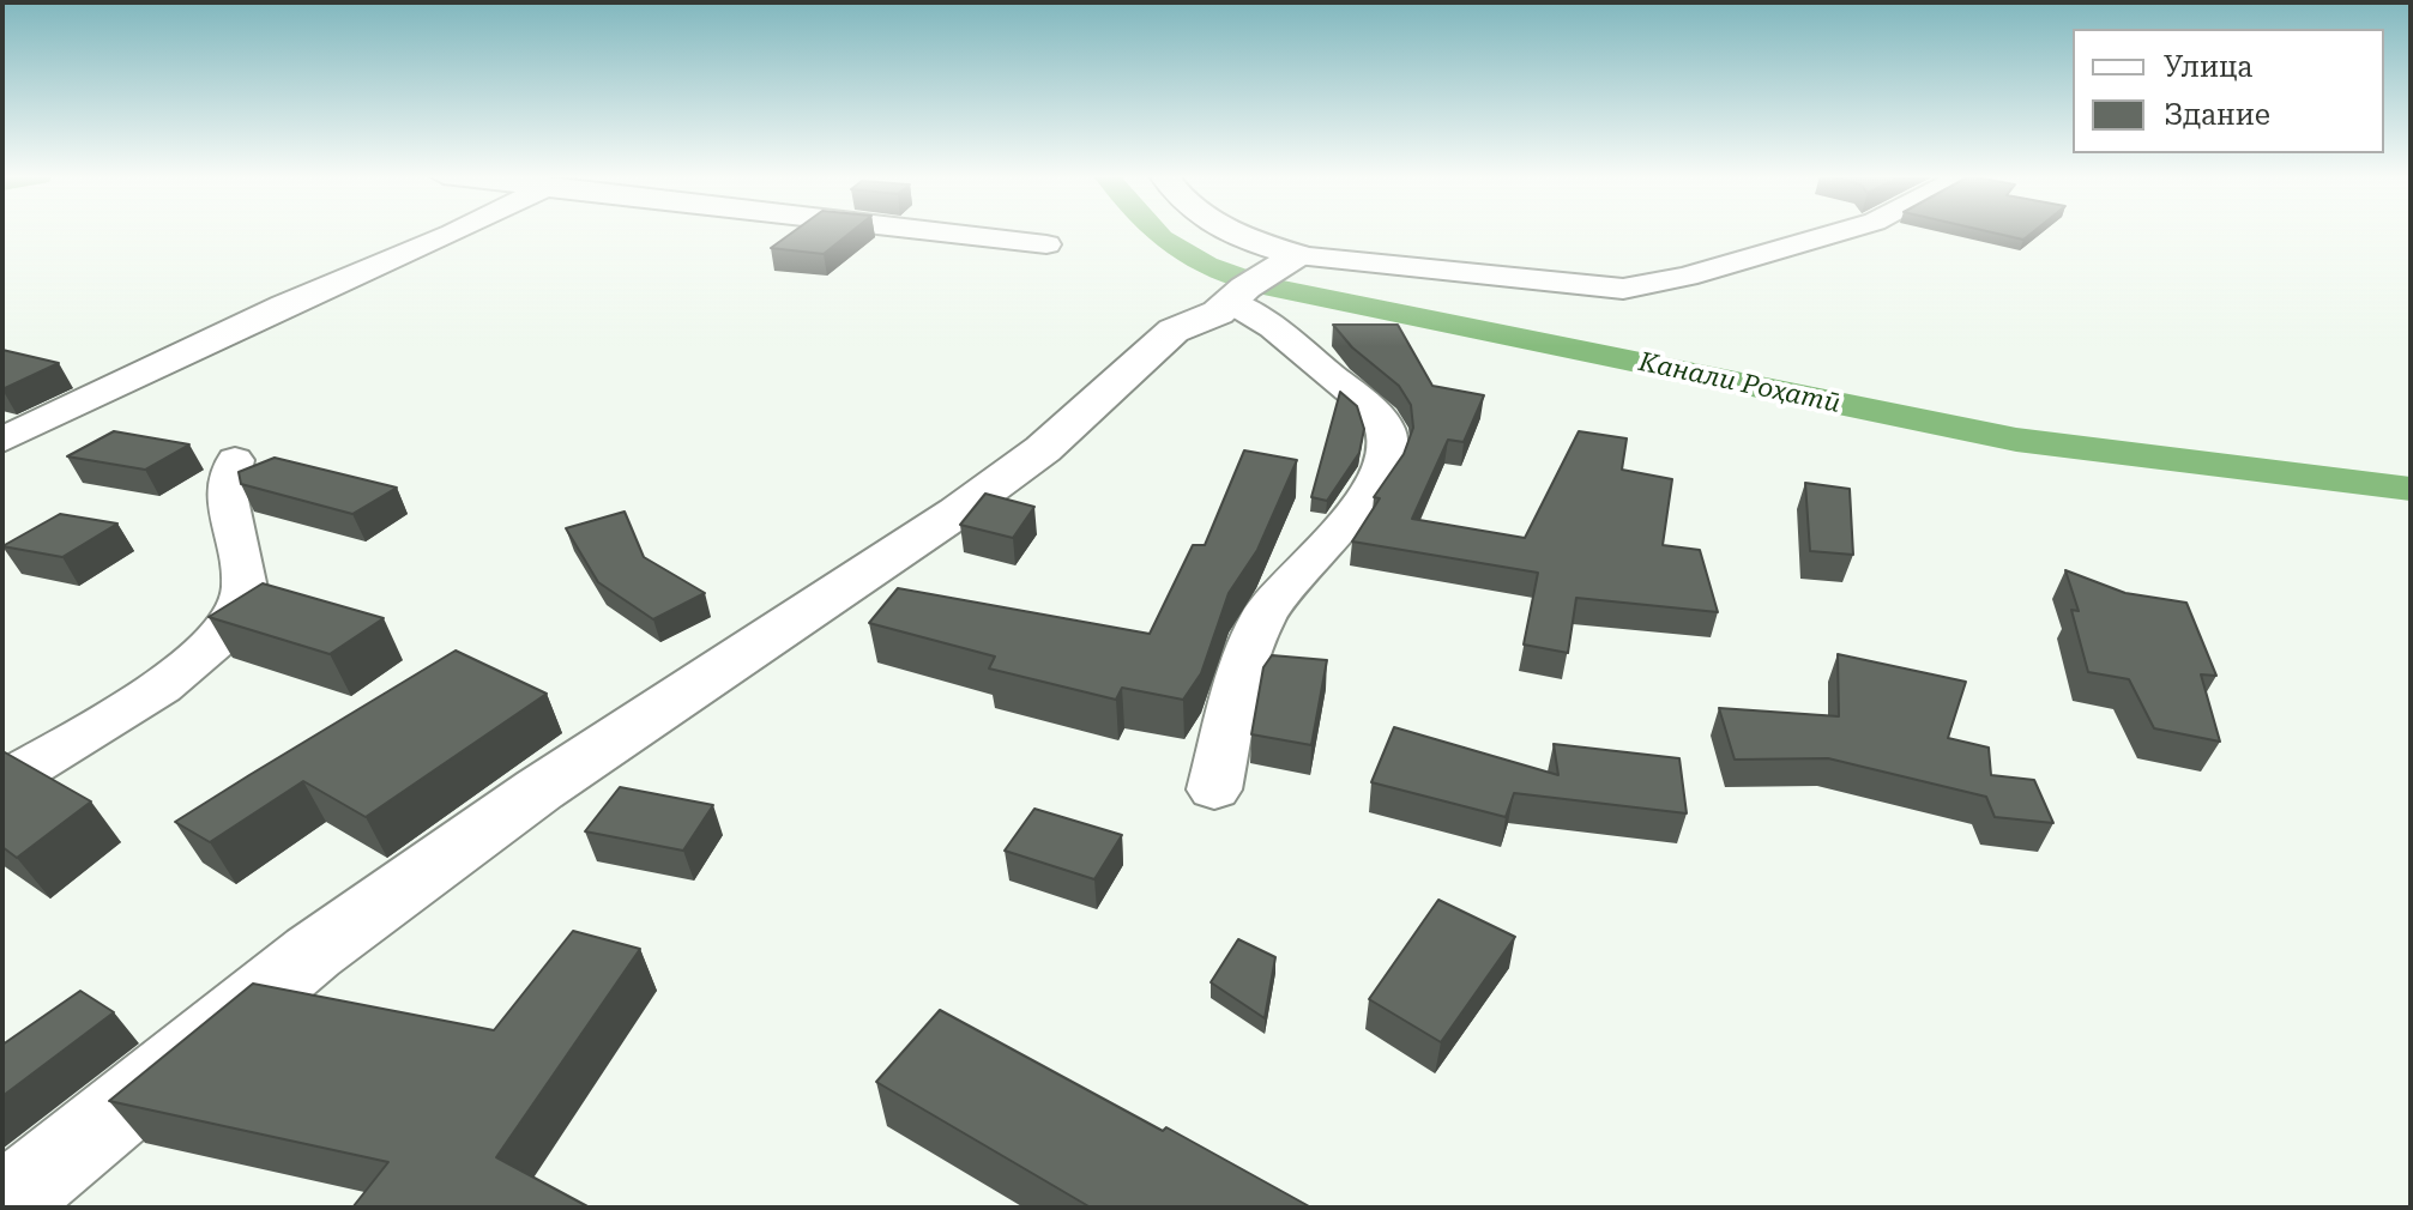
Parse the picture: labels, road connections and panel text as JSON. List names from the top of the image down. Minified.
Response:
{"water":["Канали Роҳатӣ"],"legend":["Улица","Здание"]}
